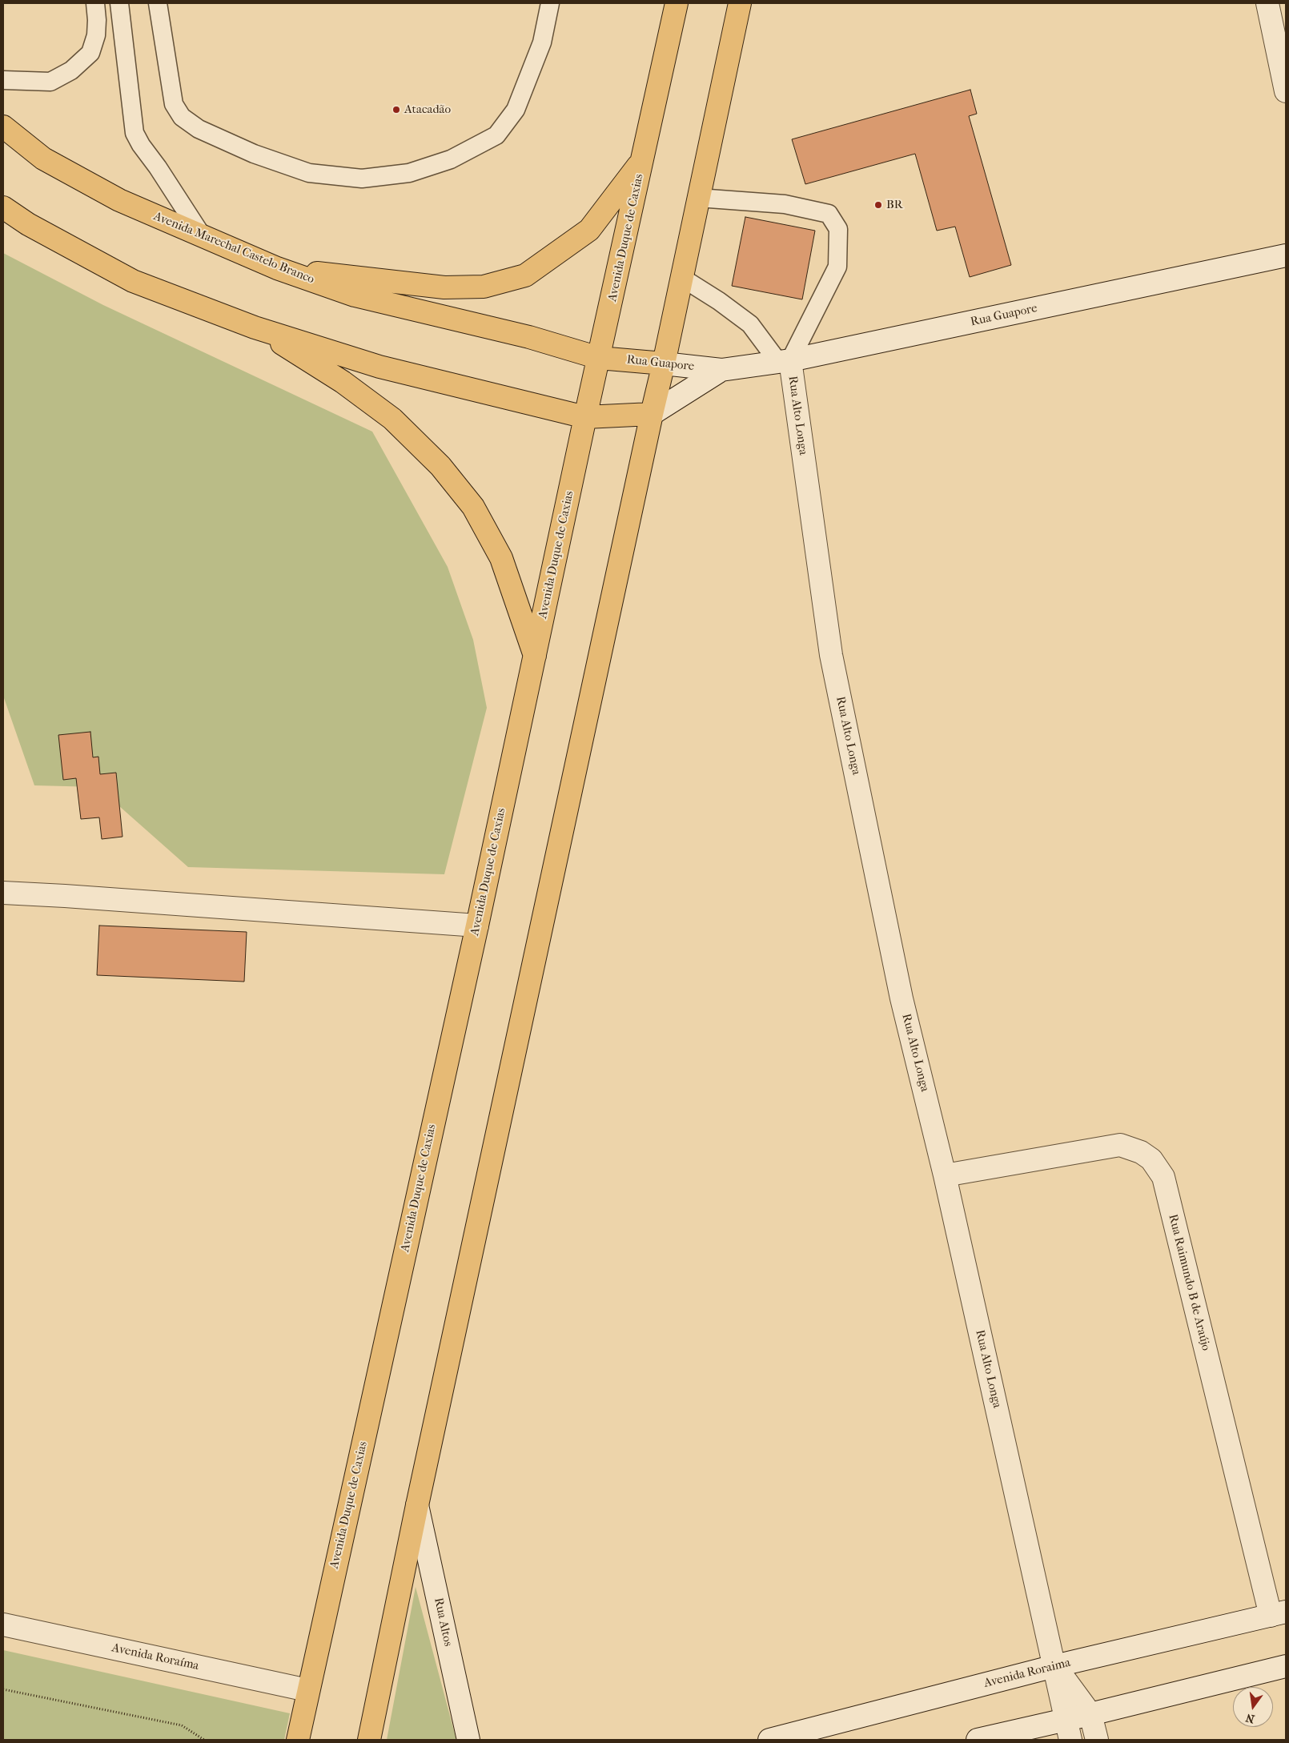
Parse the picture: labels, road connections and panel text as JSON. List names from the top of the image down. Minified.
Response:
{"streets":{"main road":["Avenida Duque de Caxias","Avenida Marechal Castelo Branco","Rua Guapore"],"street":["Rua Alto Longa","Rua Raimundo B de Araújo","Rua Altos","Avenida Roraíma","Avenida Roraima"]},"crossings":[["Avenida Duque de Caxias","Avenida Marechal Castelo Branco"],["Avenida Duque de Caxias","Rua Guapore"],["Avenida Duque de Caxias","Avenida Roraíma"],["Avenida Marechal Castelo Branco","Rua Guapore"],["Rua Guapore","Rua Alto Longa"],["Rua Alto Longa","Rua Raimundo B de Araújo"],["Rua Alto Longa","Avenida Roraima"],["Rua Raimundo B de Araújo","Avenida Roraima"]],"places":["Atacadão","BR"],"north":"bottom"}
